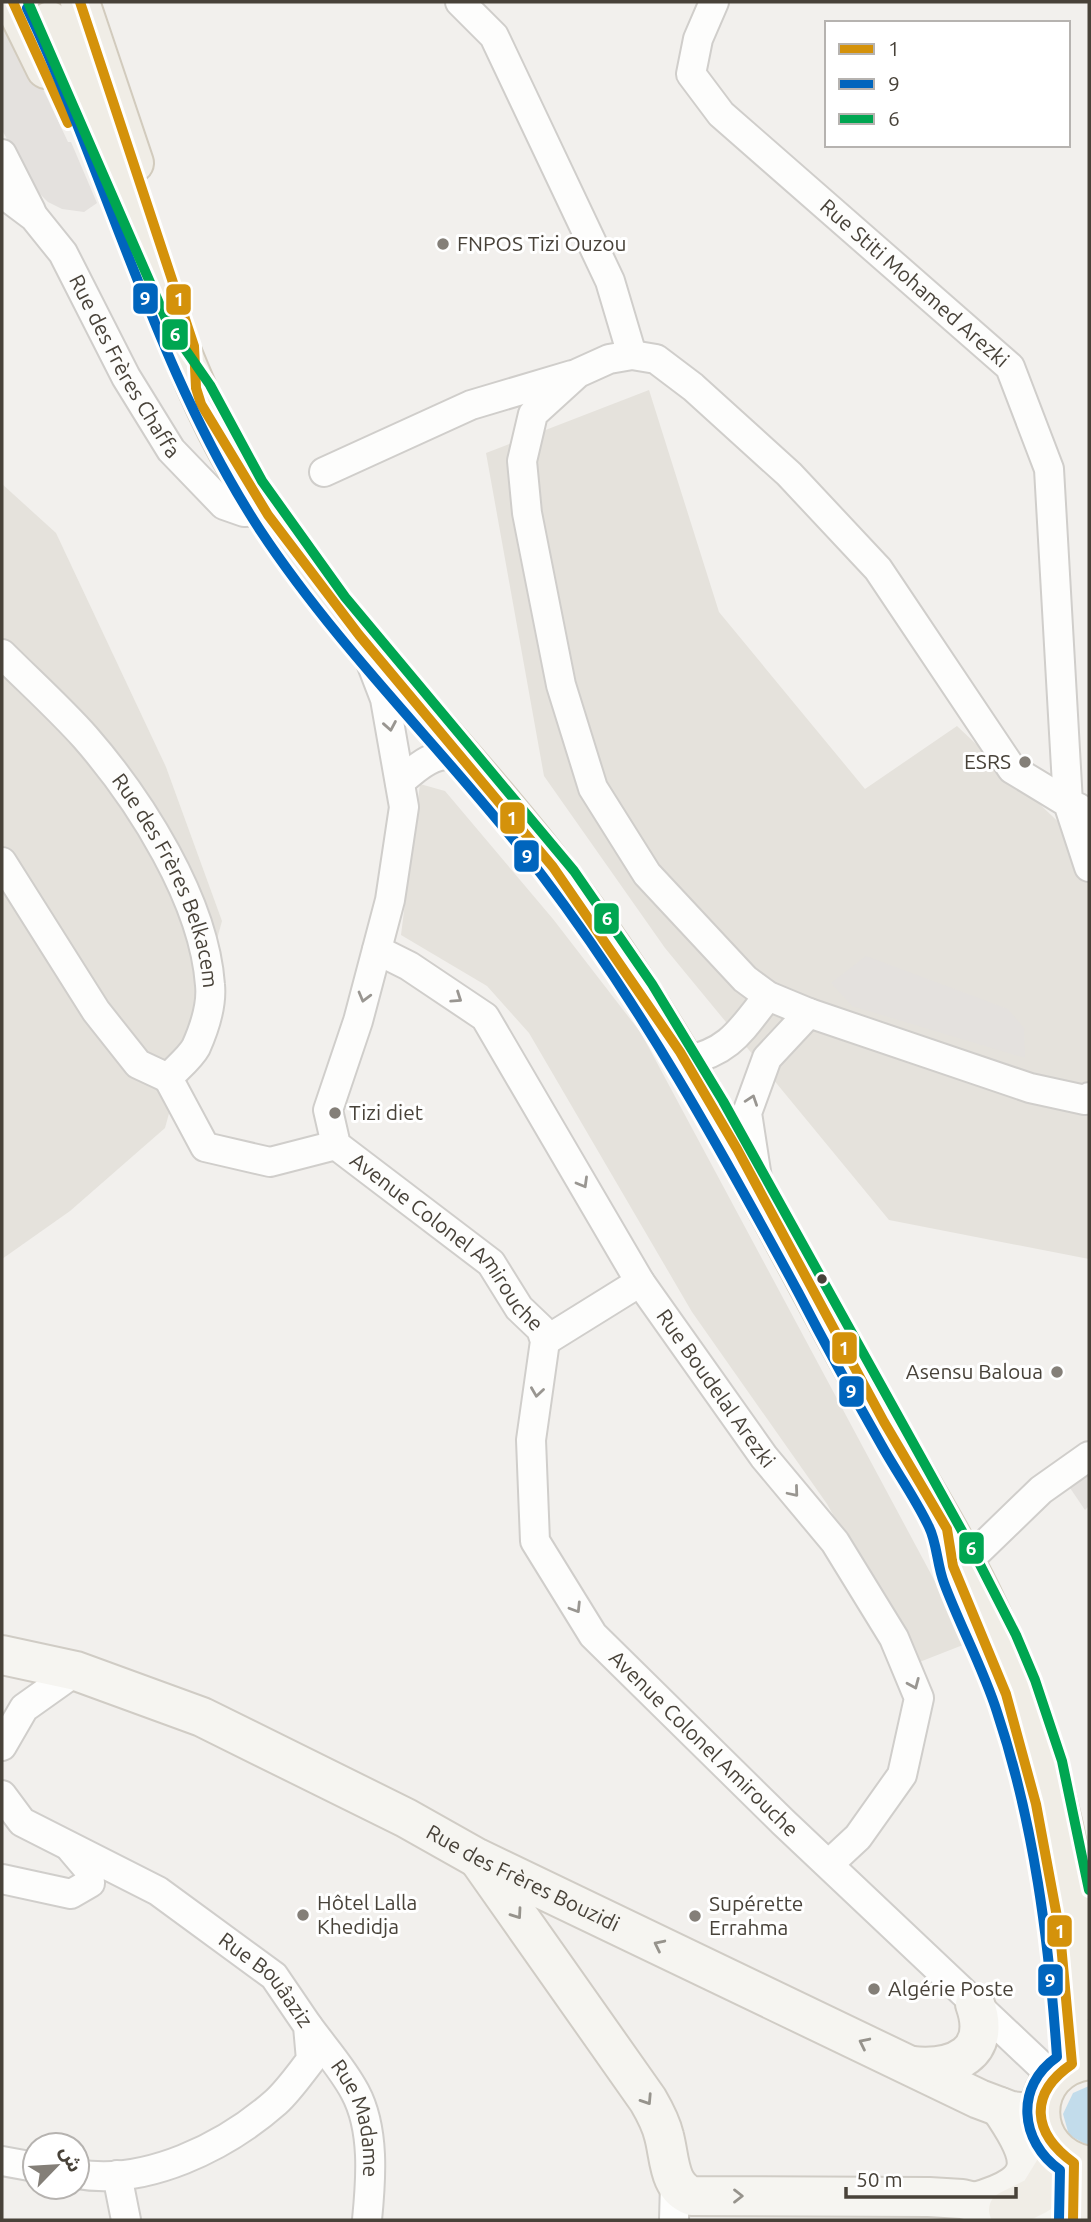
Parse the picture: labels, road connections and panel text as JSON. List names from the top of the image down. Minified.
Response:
{"streets":{"main road":["Rue des Frères Bouzidi"],"street":["Rue Stiti Mohamed Arezki","Rue des Frères Chaffa","Rue des Frères Belkacem","Avenue Colonel Amirouche","Rue Boudelal Arezki","Rue Bouâaziz","Rue Madame"]},"crossings":[["Avenue Colonel Amirouche","Rue Boudelal Arezki"],["Rue Bouâaziz","Rue Madame"]],"one_way":["Avenue Colonel Amirouche","Rue Boudelal Arezki"],"places":["FNPOS Tizi Ouzou","ESRS","Tizi diet","Asensu Baloua","Hôtel Lalla Khedidja","Supérette Errahma","Algérie Poste"],"lines":["transit line 1","transit line 6","transit line 9"],"legend":["1","9","6"],"scale_bar":"50 m","north":"top right"}
